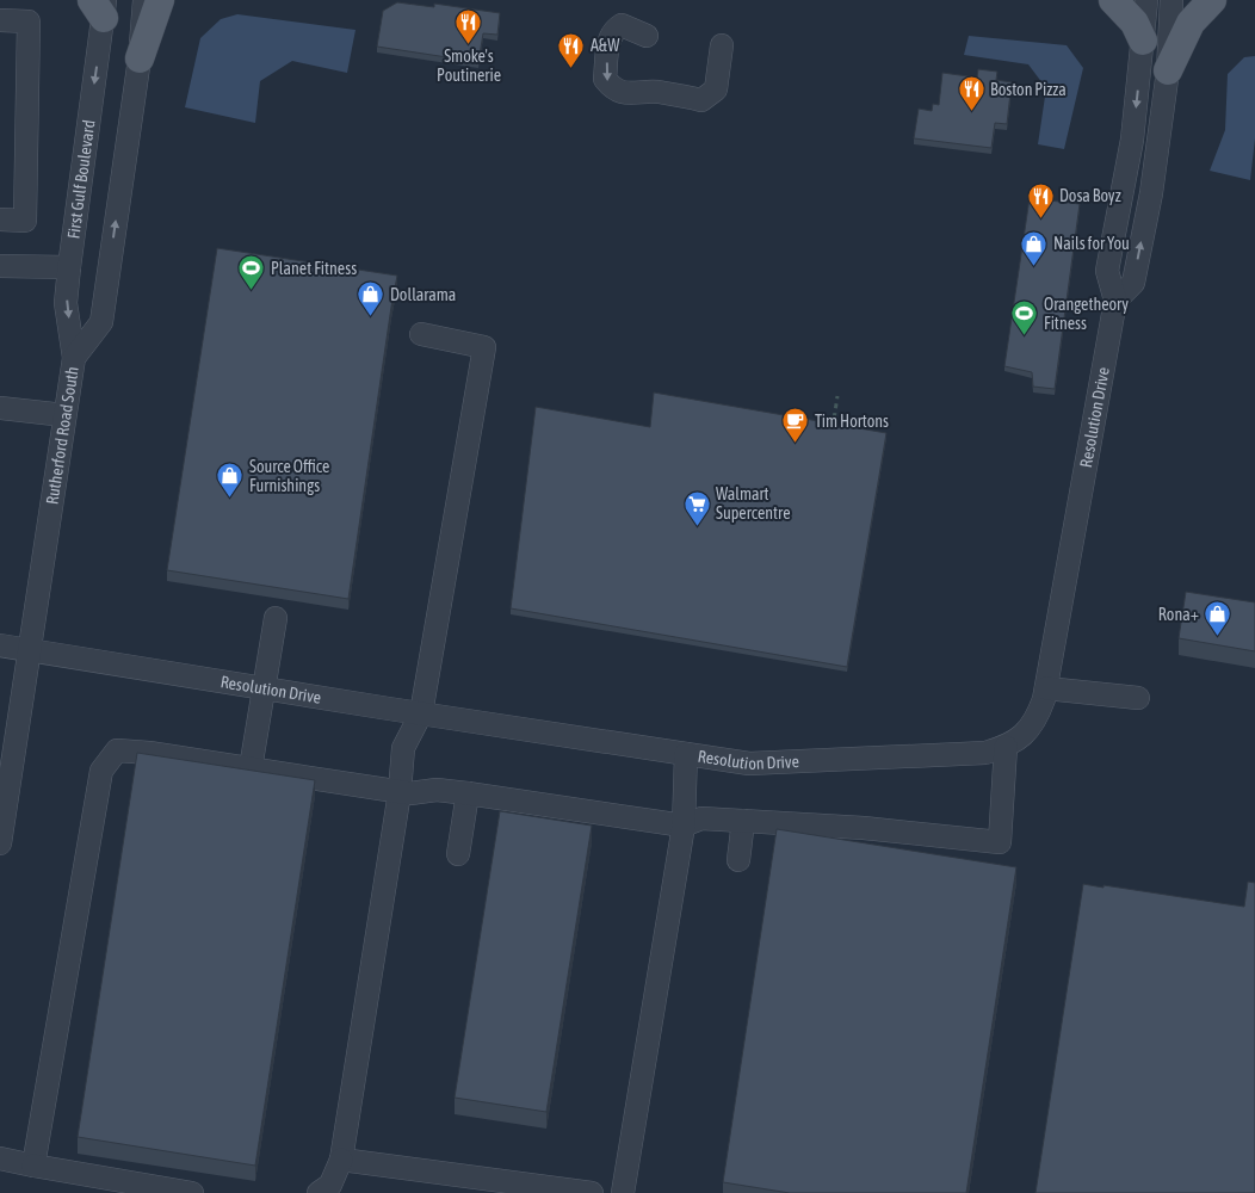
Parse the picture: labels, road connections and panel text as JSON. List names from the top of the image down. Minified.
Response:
{"streets":{"street":["First Gulf Boulevard","Resolution Drive","Rutherford Road South"]},"crossings":[["First Gulf Boulevard","Rutherford Road South"],["Resolution Drive","Rutherford Road South"]],"one_way":["First Gulf Boulevard","Rutherford Road South"],"places":{"restaurant":["Smoke's Poutinerie","A&W","Boston Pizza","Dosa Boyz"],"shop":["Nails for You","Dollarama","Source Office Furnishings","Rona+"],"sports":["Planet Fitness","Orangetheory Fitness"],"cafe":["Tim Hortons"],"supermarket":["Walmart Supercentre"]}}
